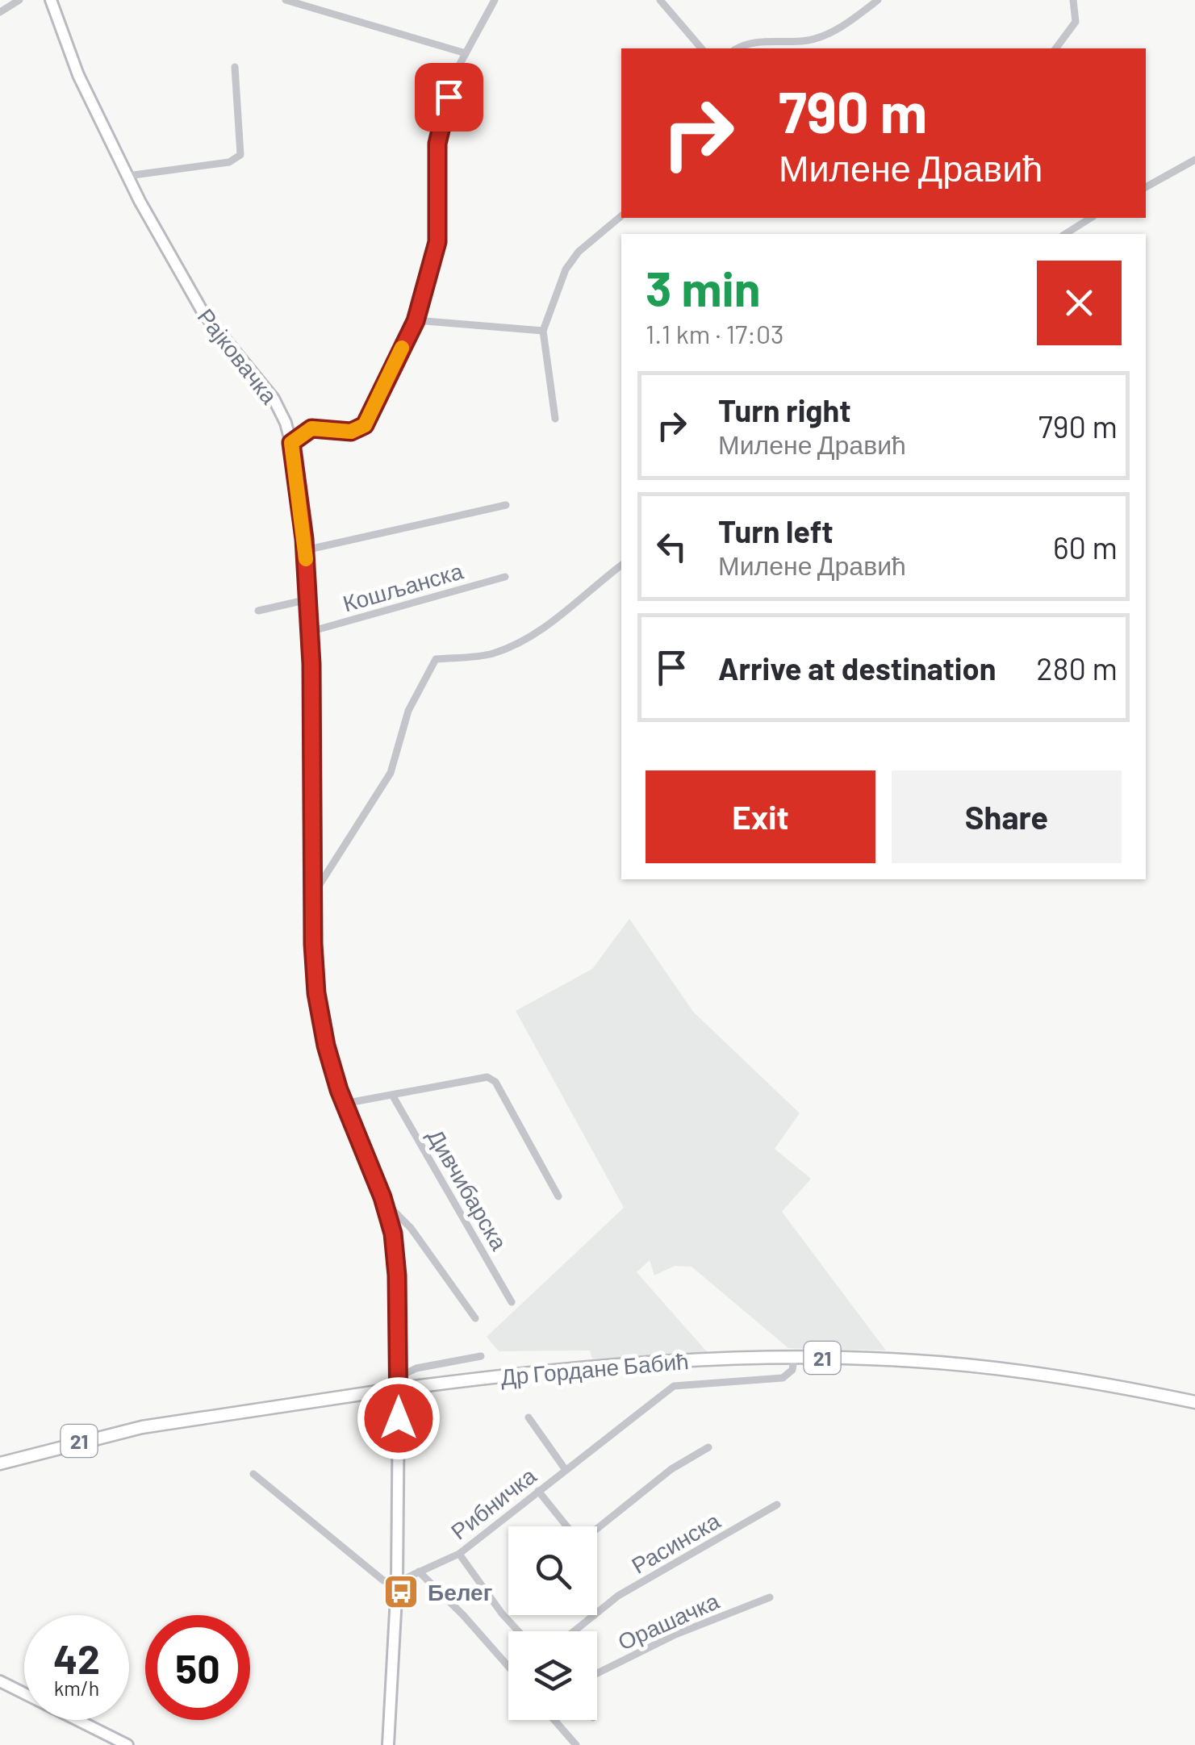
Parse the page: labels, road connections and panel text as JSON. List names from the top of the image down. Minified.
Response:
{"streets":{"main road":["Рајковачка","21","Др Гордане Бабић"],"street":["Кошљанска","Дивчибарска","Рибничка","Расинска","Орашачка"]},"crossings":[["Рајковачка","Кошљанска"],["Рајковачка","Рибничка"],["Др Гордане Бабић","Рибничка"]],"places":{"bus stop":["Белег"]},"page":{"turn":["790 m","Милене Дравић"],"heading":["3 min","1.1 km · 17:03"],"list":[{"name":"Turn right","note":"Милене Дравић","value":"790 m"},{"name":"Turn left","note":"Милене Дравић","value":"60 m"},{"name":"Arrive at destination","value":"280 m"}],"buttons":["Exit","Share"],"speed":"42 km/h","limit":"50"}}
